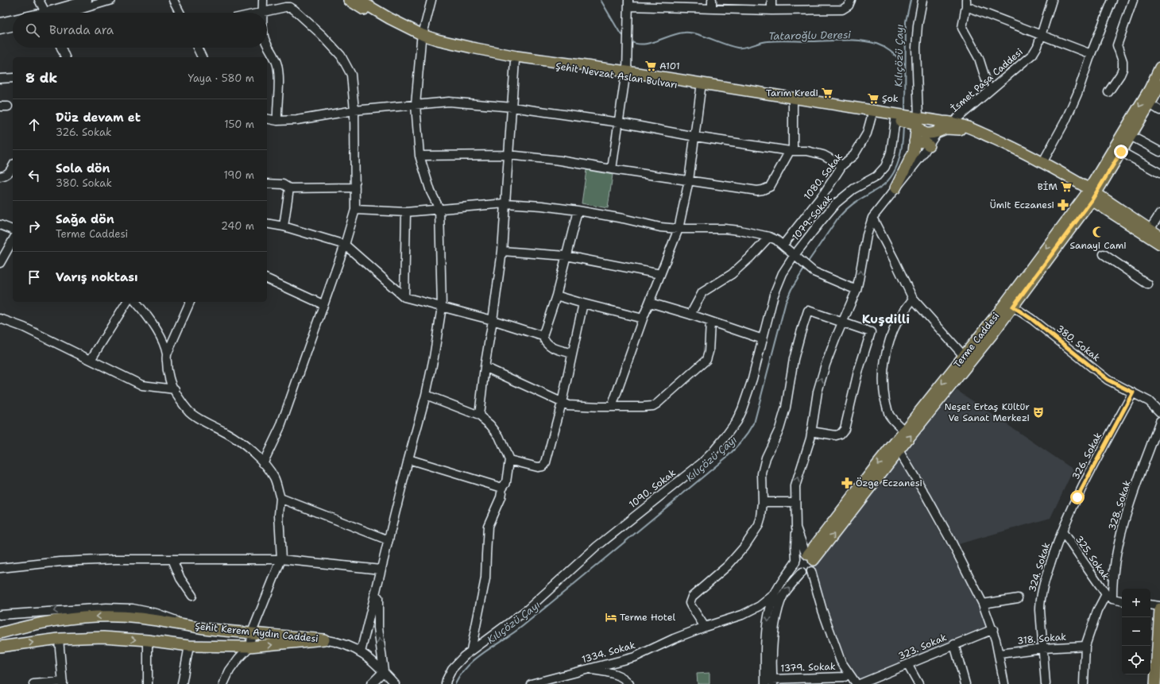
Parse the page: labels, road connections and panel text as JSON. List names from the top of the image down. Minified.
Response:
{"streets":{"main road":["Şehit Nevzat Aslan Bulvarı","Terme Caddesi","Şehit Kerem Aydın Caddesi"],"street":["İsmet Paşa Caddesi","1080. Sokak","1079. Sokak","380. Sokak","326. Sokak","1090. Sokak","328. Sokak","325. Sokak","324. Sokak","318. Sokak","323. Sokak","1334. Sokak","1379. Sokak"]},"crossings":[["Şehit Nevzat Aslan Bulvarı","1080. Sokak"],["Şehit Nevzat Aslan Bulvarı","1079. Sokak"],["1079. Sokak","1090. Sokak"],["Terme Caddesi","380. Sokak"],["380. Sokak","326. Sokak"],["326. Sokak","325. Sokak"],["326. Sokak","324. Sokak"],["328. Sokak","325. Sokak"],["325. Sokak","324. Sokak"],["324. Sokak","318. Sokak"]],"districts":["Kuşdilli"],"water":["Tataroğlu Deresi","Kılıçözü Çayı"],"places":{"supermarket":["A101","Tarım Kredi","Şok","BİM"],"pharmacy":["Ümit Eczanesi","Özge Eczanesi"],"mosque":["Sanayi Cami"],"theatre":["Neşet Ertaş Kültür Ve Sanat Merkezi"],"hotel":["Terme Hotel"]},"page":{"search":"Burada ara","heading":["8 dk","Yaya · 580 m"],"list":[["Düz devam et","326. Sokak","150 m"],["Sola dön","380. Sokak","190 m"],["Sağa dön","Terme Caddesi","240 m"],"Varış noktası"],"map_buttons":["+","−"]}}
